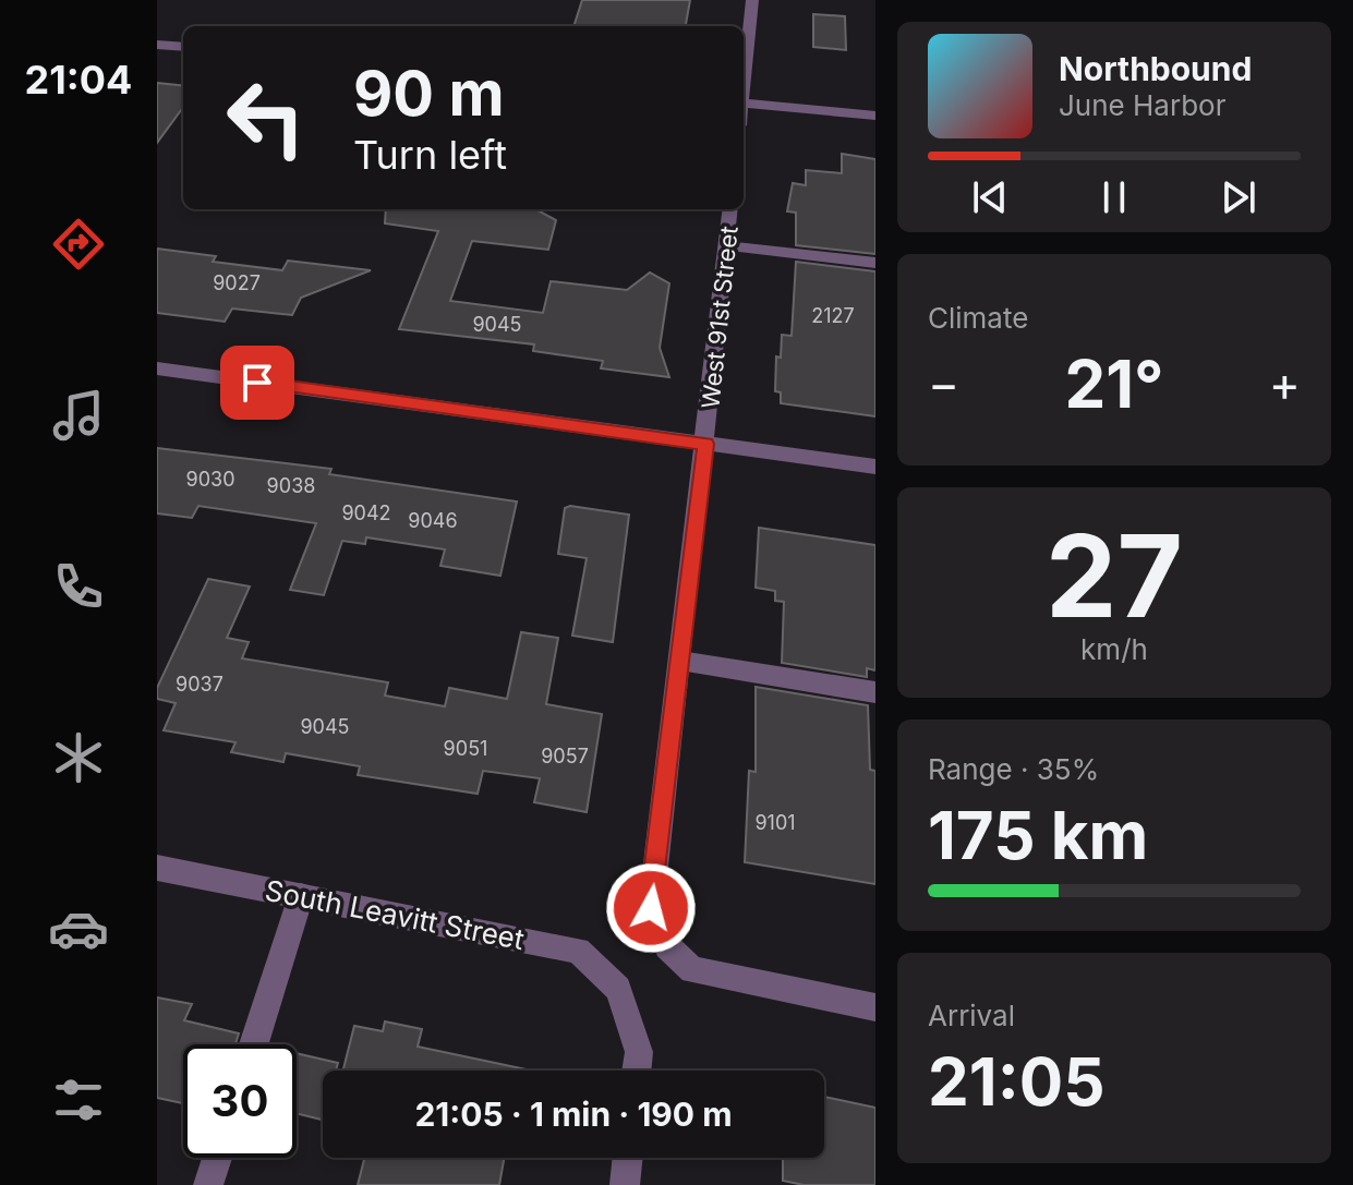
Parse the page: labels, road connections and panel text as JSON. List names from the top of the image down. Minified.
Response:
{"streets":{"street":["West 91st Street","South Leavitt Street"]},"house_numbers":["9027","2127","9045","9030","9038","9042","9046","9037","9045","9051","9057","9101"],"page":{"tabs":"21:04","turn":["90 m","Turn left"],"song":["Northbound","June Harbor"],"tile":["Climate",["27","km/h"],["Range · 35%","175 km"],["Arrival","21:05"]],"heat":["−","21°","+"],"limit":"30","trip":"21:05 · 1 min · 190 m"}}
